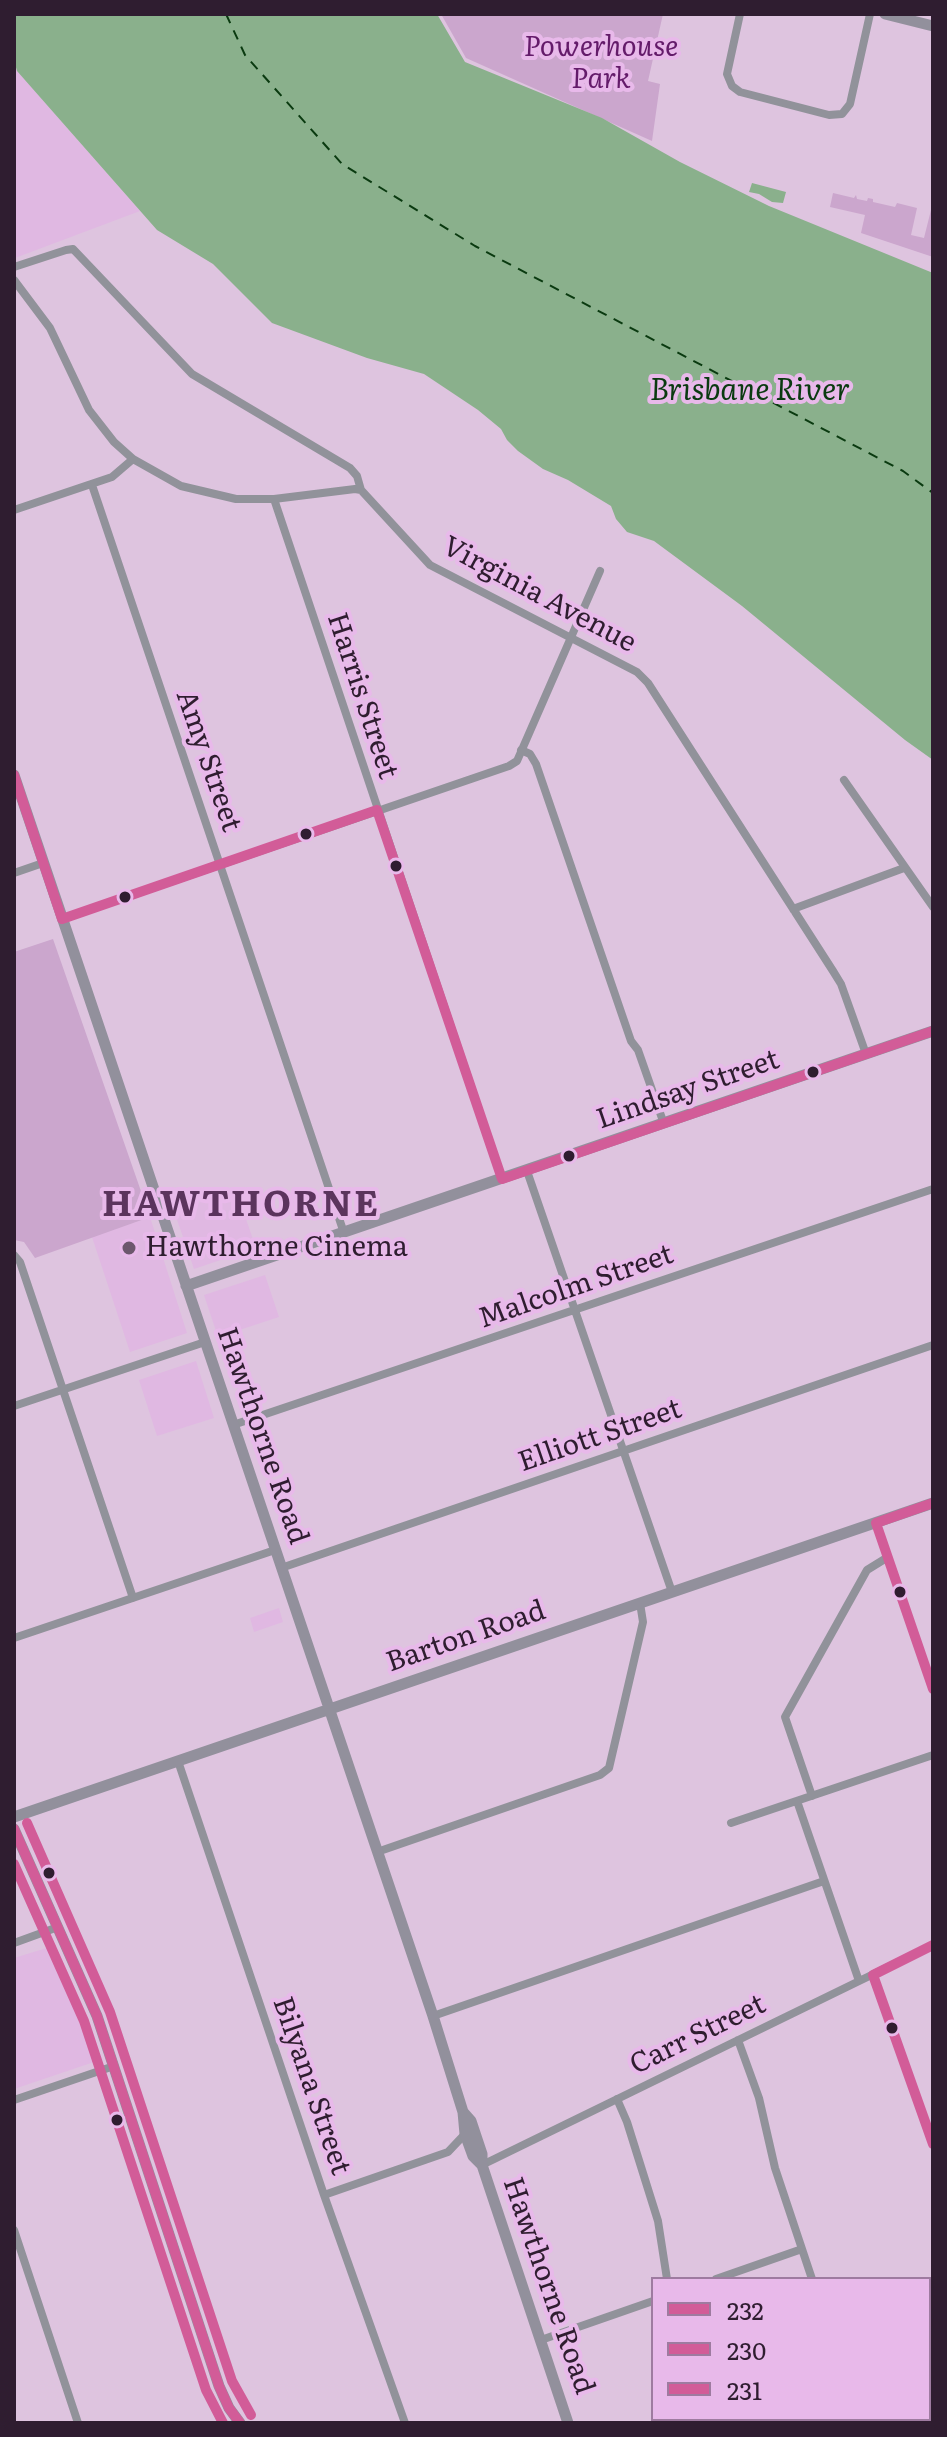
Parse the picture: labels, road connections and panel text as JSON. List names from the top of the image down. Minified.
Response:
{"streets":{"street":["Virginia Avenue","Harris Street","Amy Street","Lindsay Street","Malcolm Street","Hawthorne Road","Elliott Street","Barton Road","Carr Street","Bilyana Street"]},"crossings":[["Virginia Avenue","Lindsay Street"],["Harris Street","Lindsay Street"],["Amy Street","Lindsay Street"],["Lindsay Street","Hawthorne Road"],["Malcolm Street","Hawthorne Road"],["Hawthorne Road","Elliott Street"],["Hawthorne Road","Barton Road"],["Hawthorne Road","Carr Street"],["Barton Road","Bilyana Street"]],"districts":["HAWTHORNE"],"water":["Brisbane River"],"parks":["Powerhouse Park"],"places":["Hawthorne Cinema"],"lines":["transit line 232","transit line 231","transit line 230"],"legend":["232","230","231"]}
